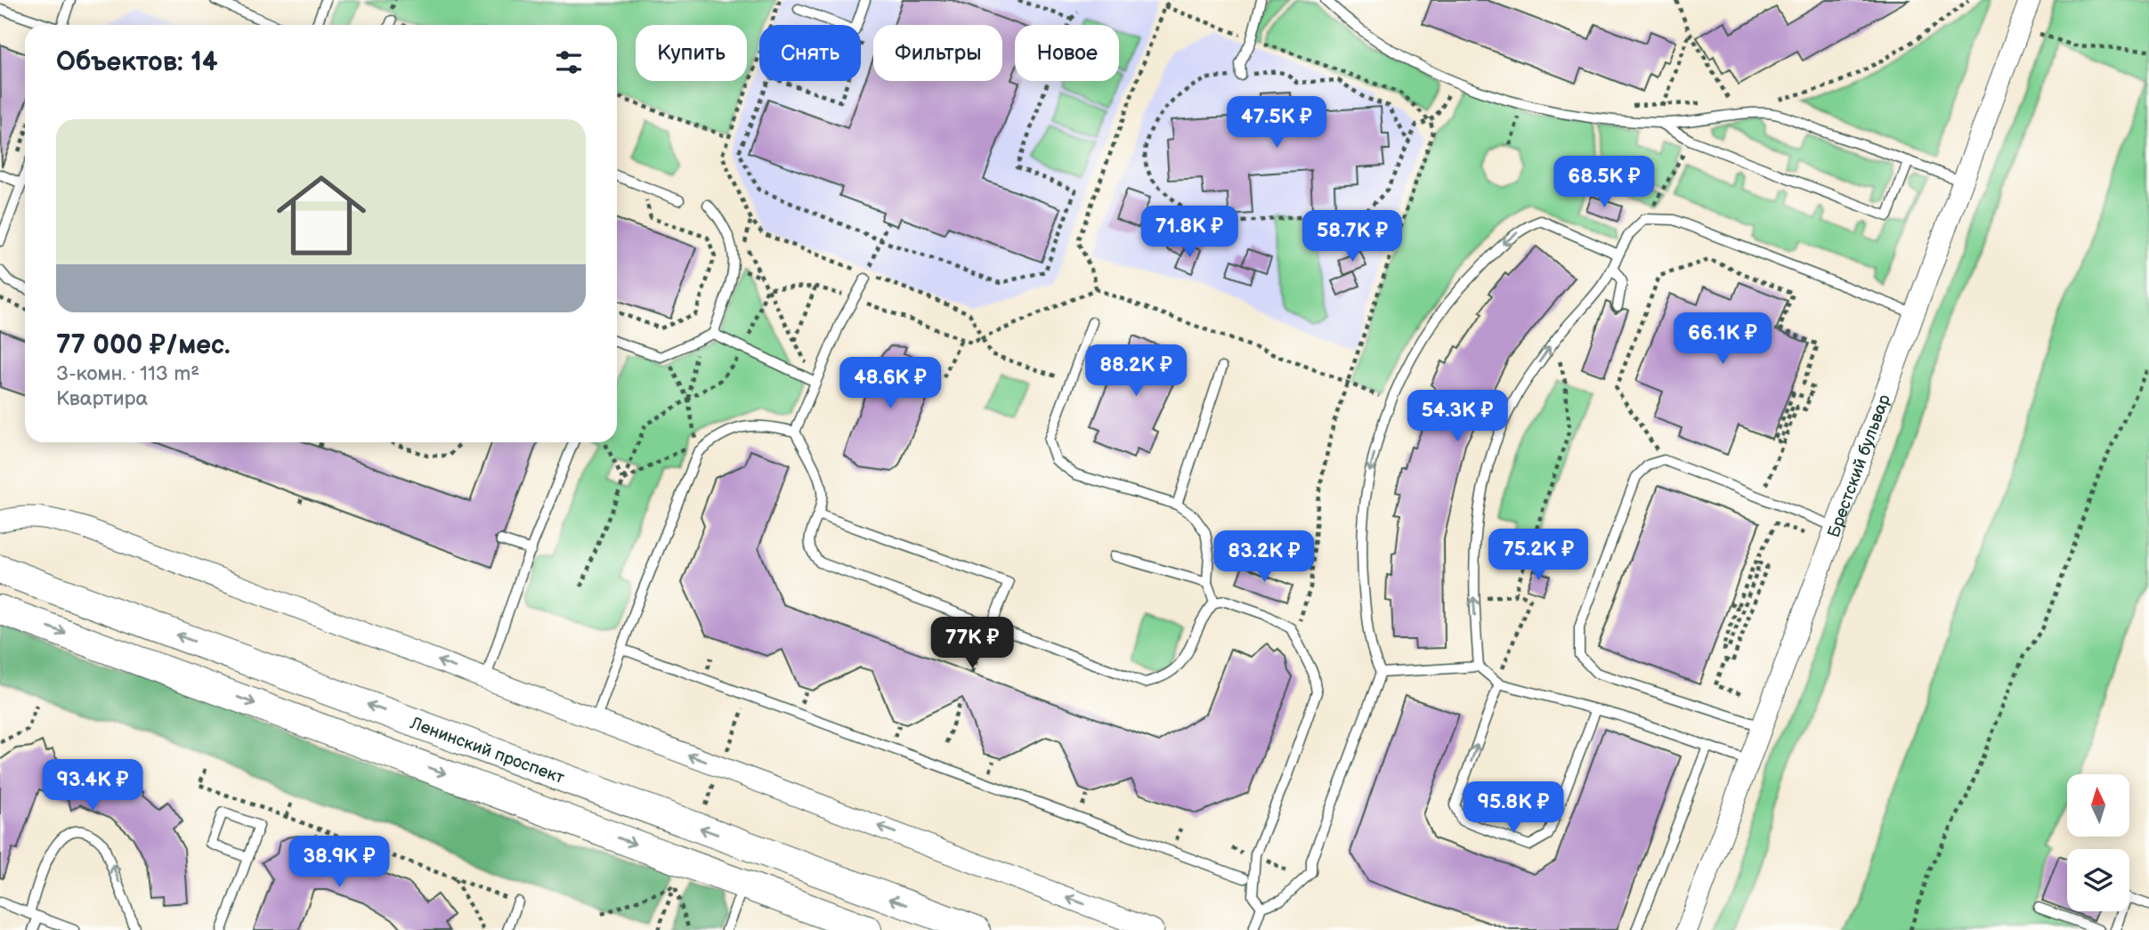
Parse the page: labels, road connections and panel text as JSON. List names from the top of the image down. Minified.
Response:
{"streets":{"main road":["Ленинский проспект"],"street":["Брестский бульвар"]},"north":"top","page":{"chip":["Купить","Снять","Фильтры","Новое"],"heading":"Объектов: 14","price":["47.5K ₽","68.5K ₽","71.8K ₽","58.7K ₽","66.1K ₽","88.2K ₽","48.6K ₽","54.3K ₽","75.2K ₽","83.2K ₽","77K ₽","93.4K ₽","95.8K ₽","38.9K ₽"],"list":[{"name":"77 000 ₽/мес.","note":"3-комн. · 113 m² · Квартира"}]}}
